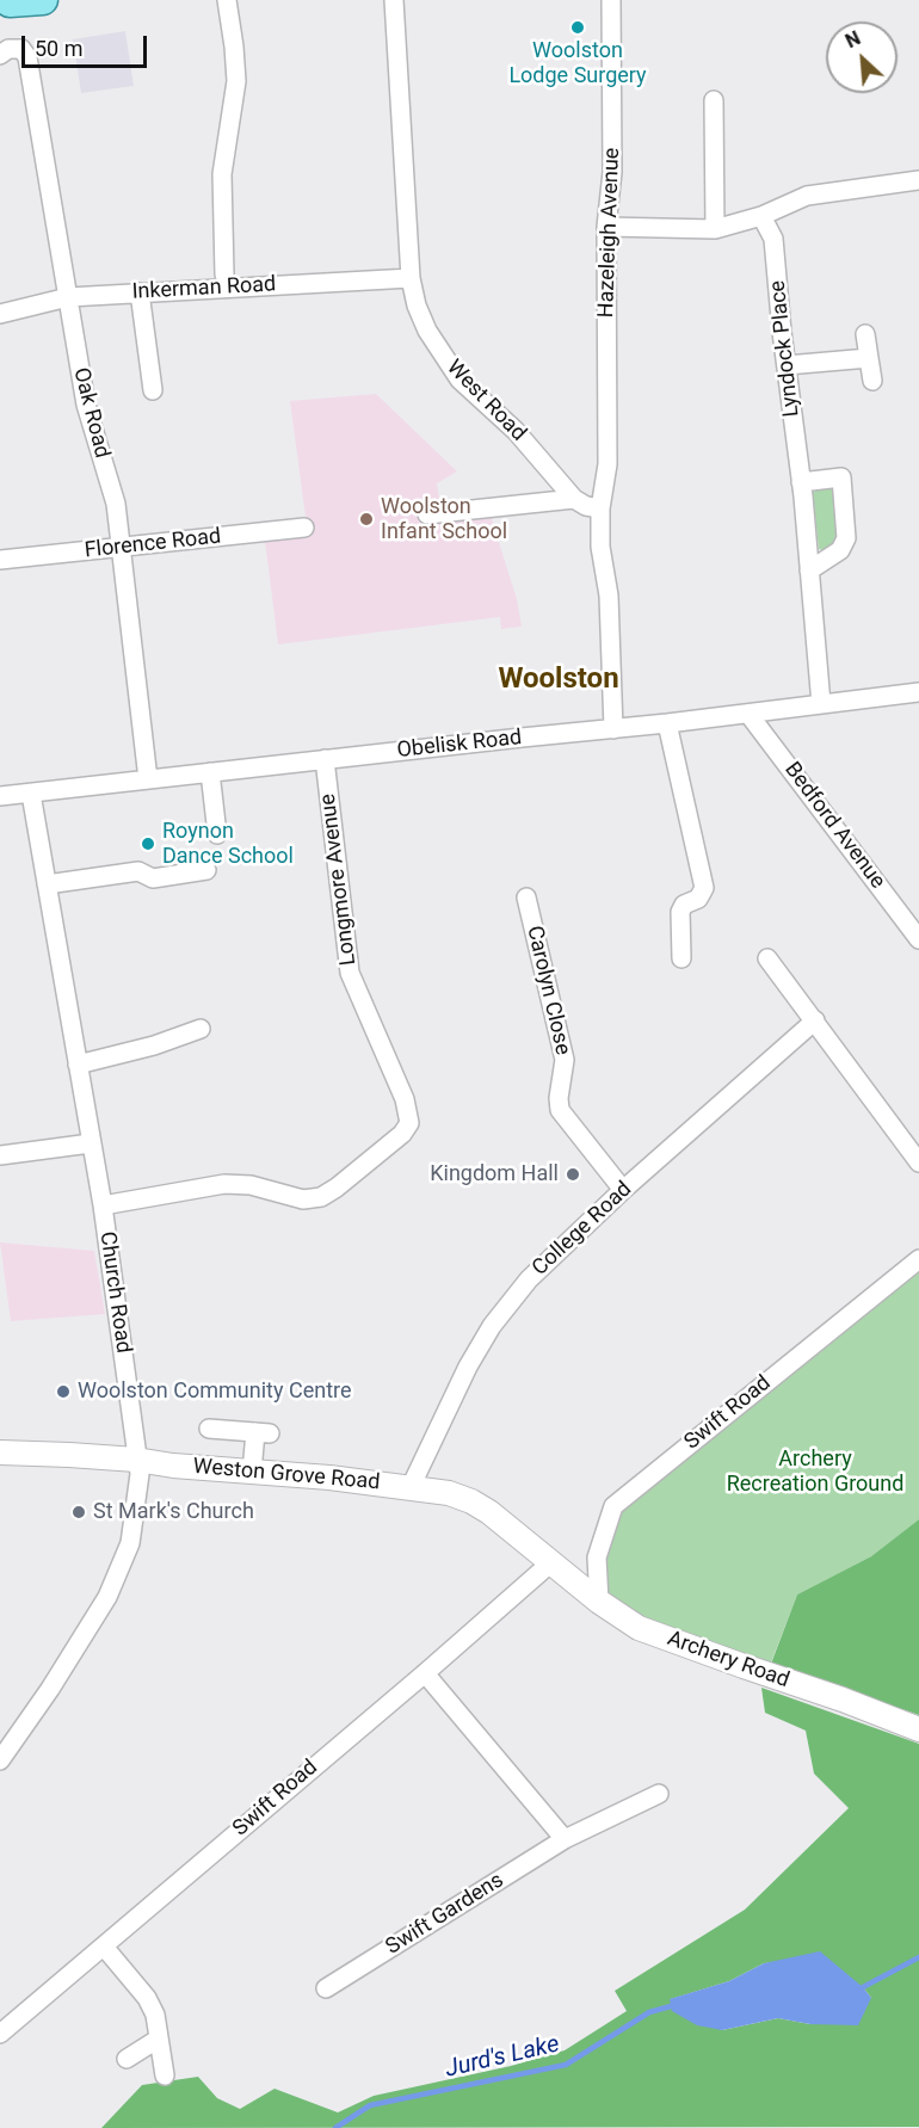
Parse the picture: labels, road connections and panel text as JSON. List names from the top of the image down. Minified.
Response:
{"streets":{"street":["Hazeleigh Avenue","Inkerman Road","Lyndock Place","West Road","Oak Road","Florence Road","Obelisk Road","Bedford Avenue","Longmore Avenue","Carolyn Close","College Road","Church Road","Swift Road","Weston Grove Road","Archery Road","Swift Gardens"]},"crossings":[["Inkerman Road","West Road"],["Inkerman Road","Oak Road"],["Lyndock Place","Obelisk Road"],["Oak Road","Florence Road"],["Oak Road","Obelisk Road"],["Obelisk Road","Bedford Avenue"],["Obelisk Road","Longmore Avenue"],["Obelisk Road","Church Road"],["Longmore Avenue","Church Road"],["Carolyn Close","College Road"],["College Road","Weston Grove Road"],["Church Road","Weston Grove Road"],["Swift Road","Weston Grove Road"],["Swift Road","Archery Road"],["Weston Grove Road","Archery Road"]],"districts":["Woolston"],"water":["Jurd's Lake"],"parks":["Archery Recreation Ground"],"places":["Woolston Lodge Surgery","Woolston Infant School","Roynon Dance School","Kingdom Hall","Woolston Community Centre","St Mark's Church"],"scale_bar":"50 m","north":"top left"}
